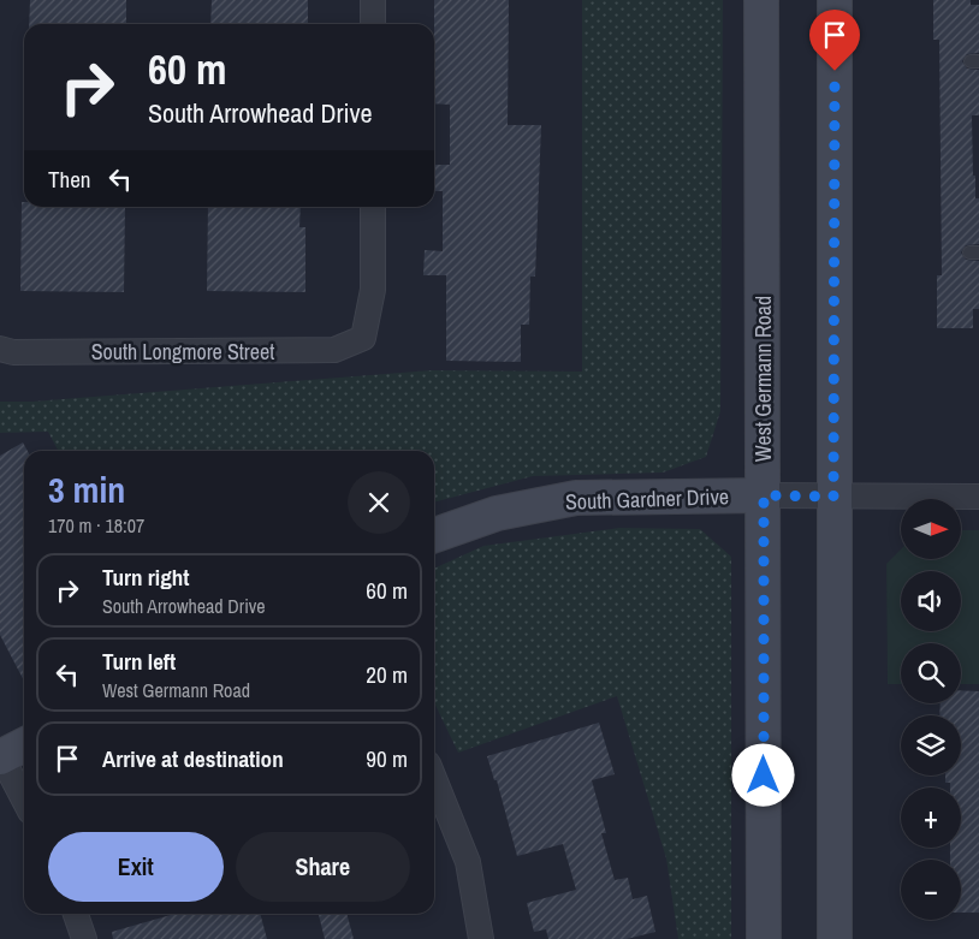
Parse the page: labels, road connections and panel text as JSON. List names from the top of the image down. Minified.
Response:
{"streets":{"main road":["West Germann Road","South Gardner Drive"],"street":["South Longmore Street"]},"crossings":[["West Germann Road","South Gardner Drive"]],"north":"right","page":{"turn":["60 m","South Arrowhead Drive"],"then":"Then","heading":["3 min","170 m · 18:07"],"map_buttons":["+","−"],"list":[{"name":"Turn right","note":"South Arrowhead Drive","value":"60 m"},{"name":"Turn left","note":"West Germann Road","value":"20 m"},{"name":"Arrive at destination","value":"90 m"}],"buttons":["Exit","Share"]}}
